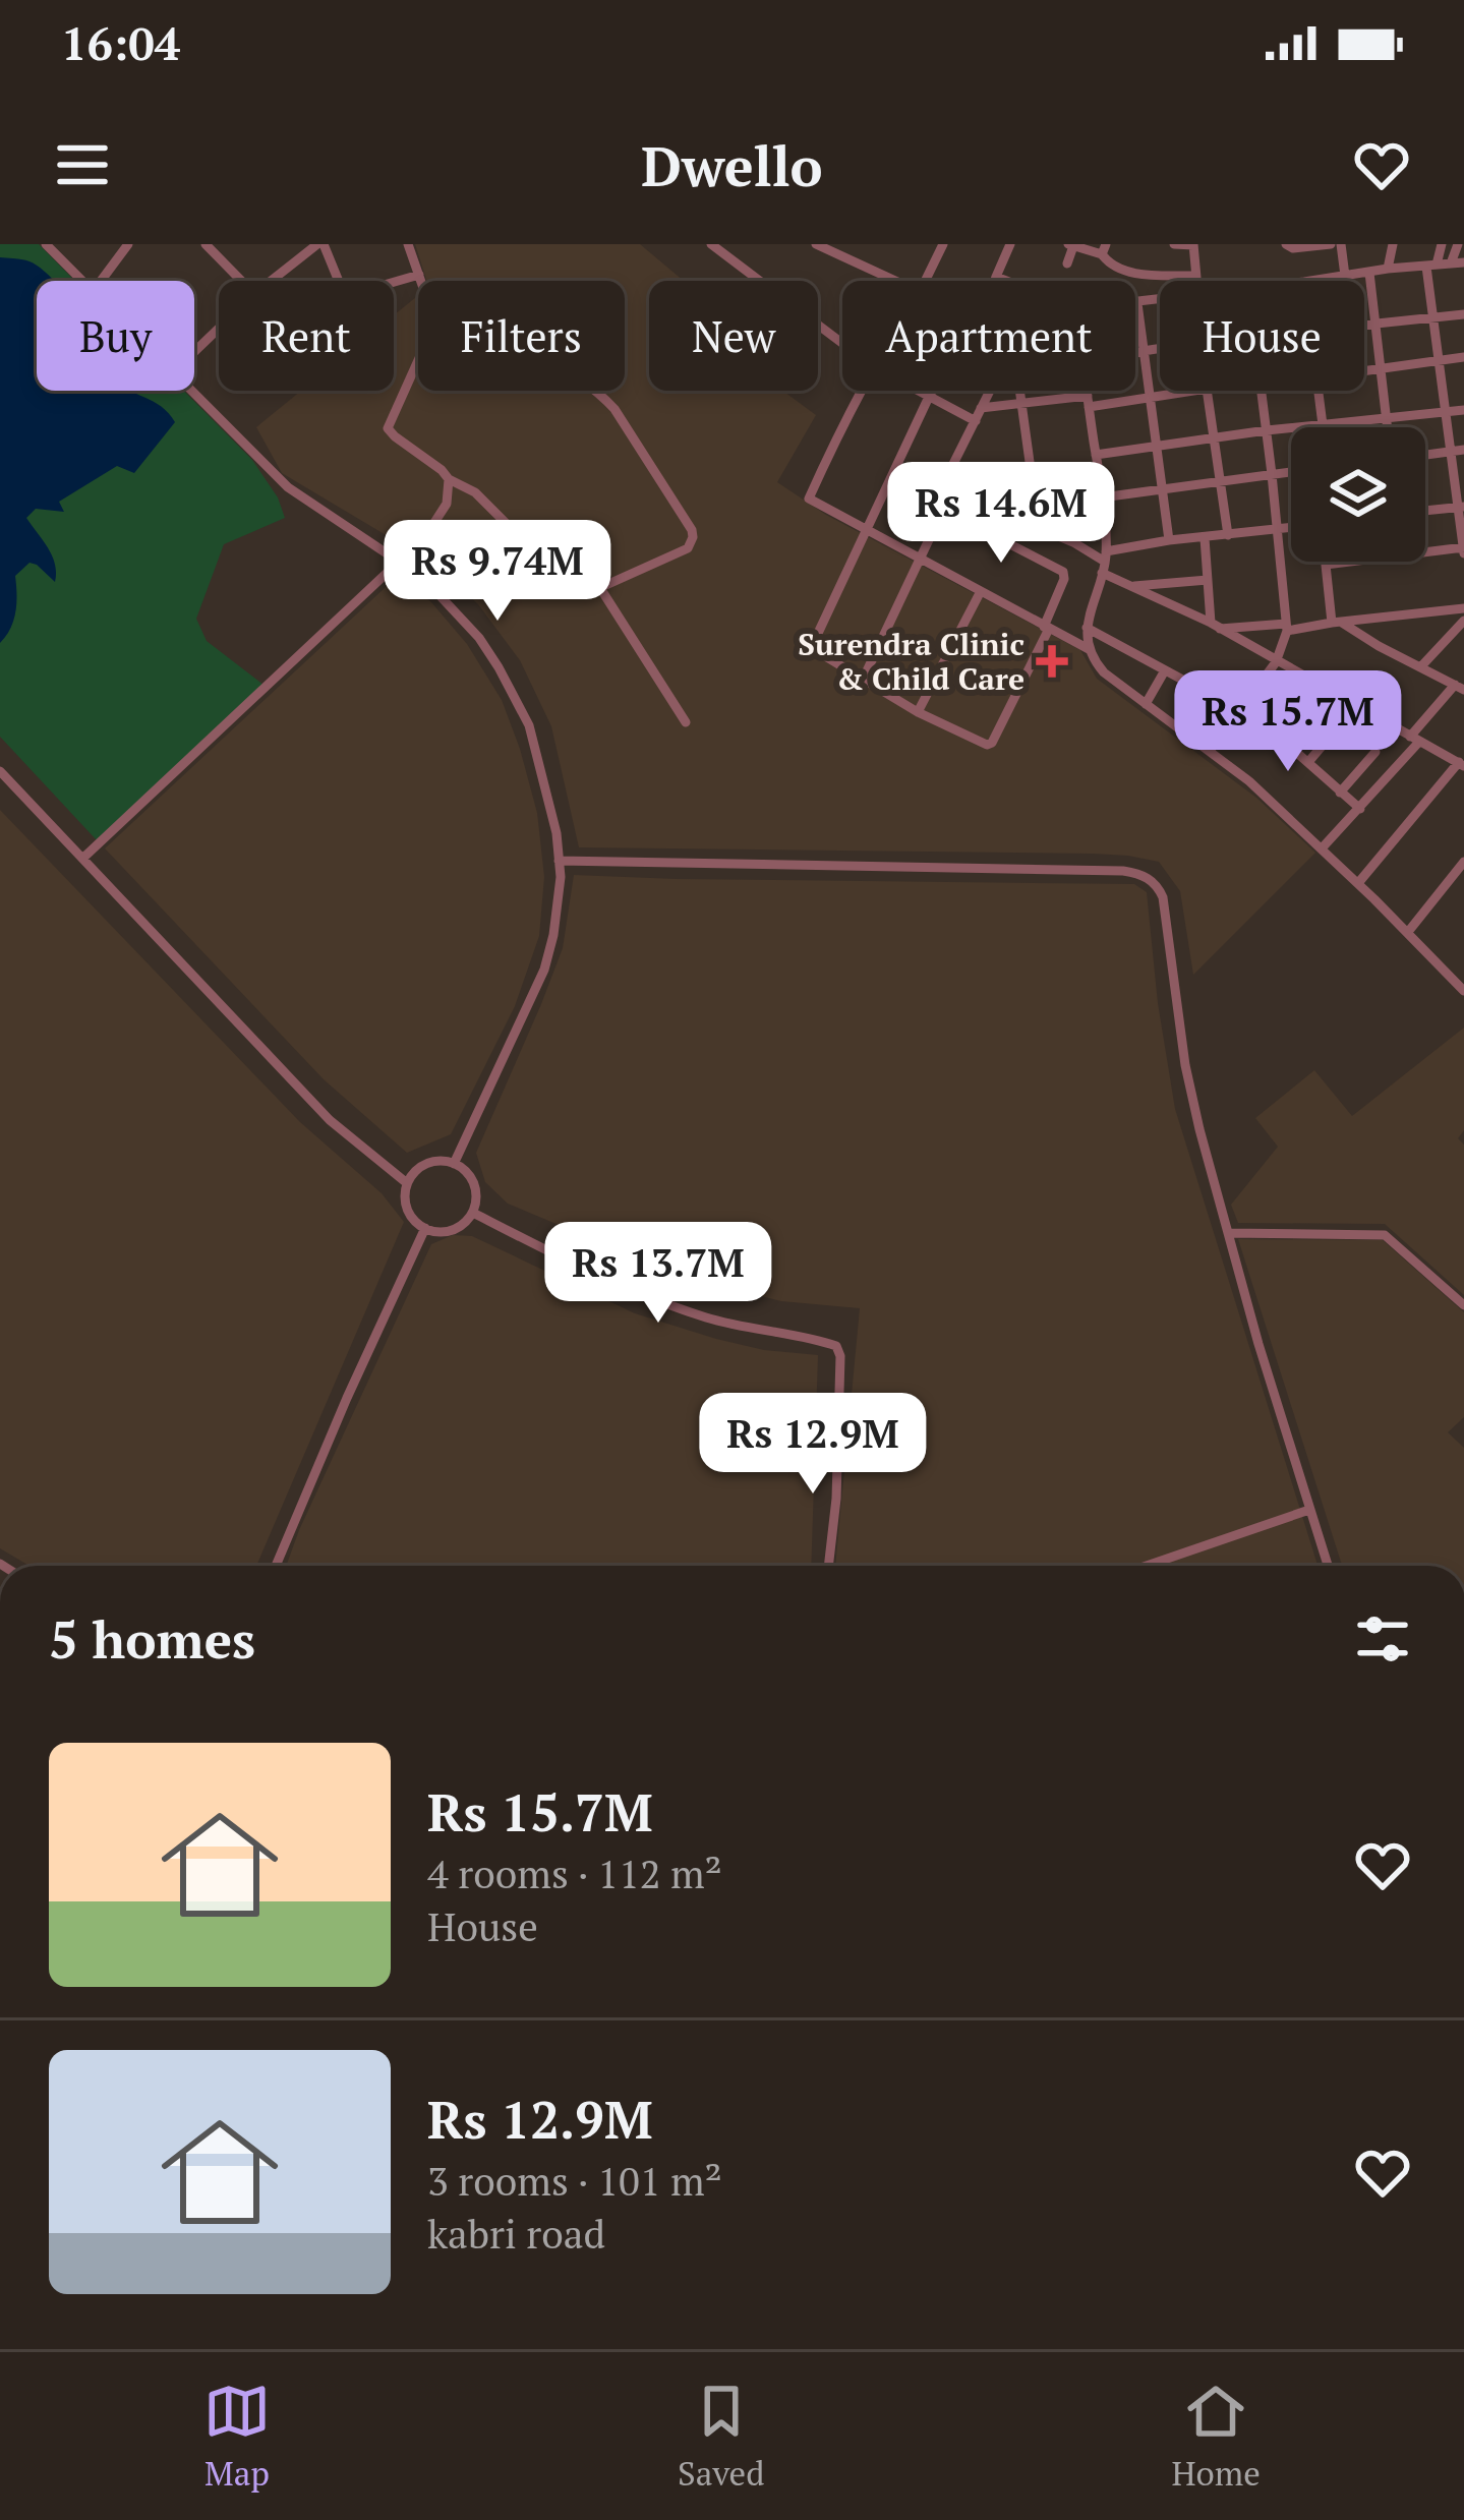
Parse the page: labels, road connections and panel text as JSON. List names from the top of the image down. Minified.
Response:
{"places":{"health":["Surendra Clinic & Child Care"]},"page":{"status":"16:04","header":"Dwello","chip":["Buy","Rent","Filters","New","Apartment","House"],"price":["Rs 14.6M","Rs 9.74M","Rs 15.7M","Rs 13.7M","Rs 12.9M"],"heading":"5 homes","list":[{"name":"Rs 15.7M","note":"4 rooms · 112 m² · House"},{"name":"Rs 12.9M","note":"3 rooms · 101 m² · kabri road"}],"tabs":["Map","Saved","Home"]}}
